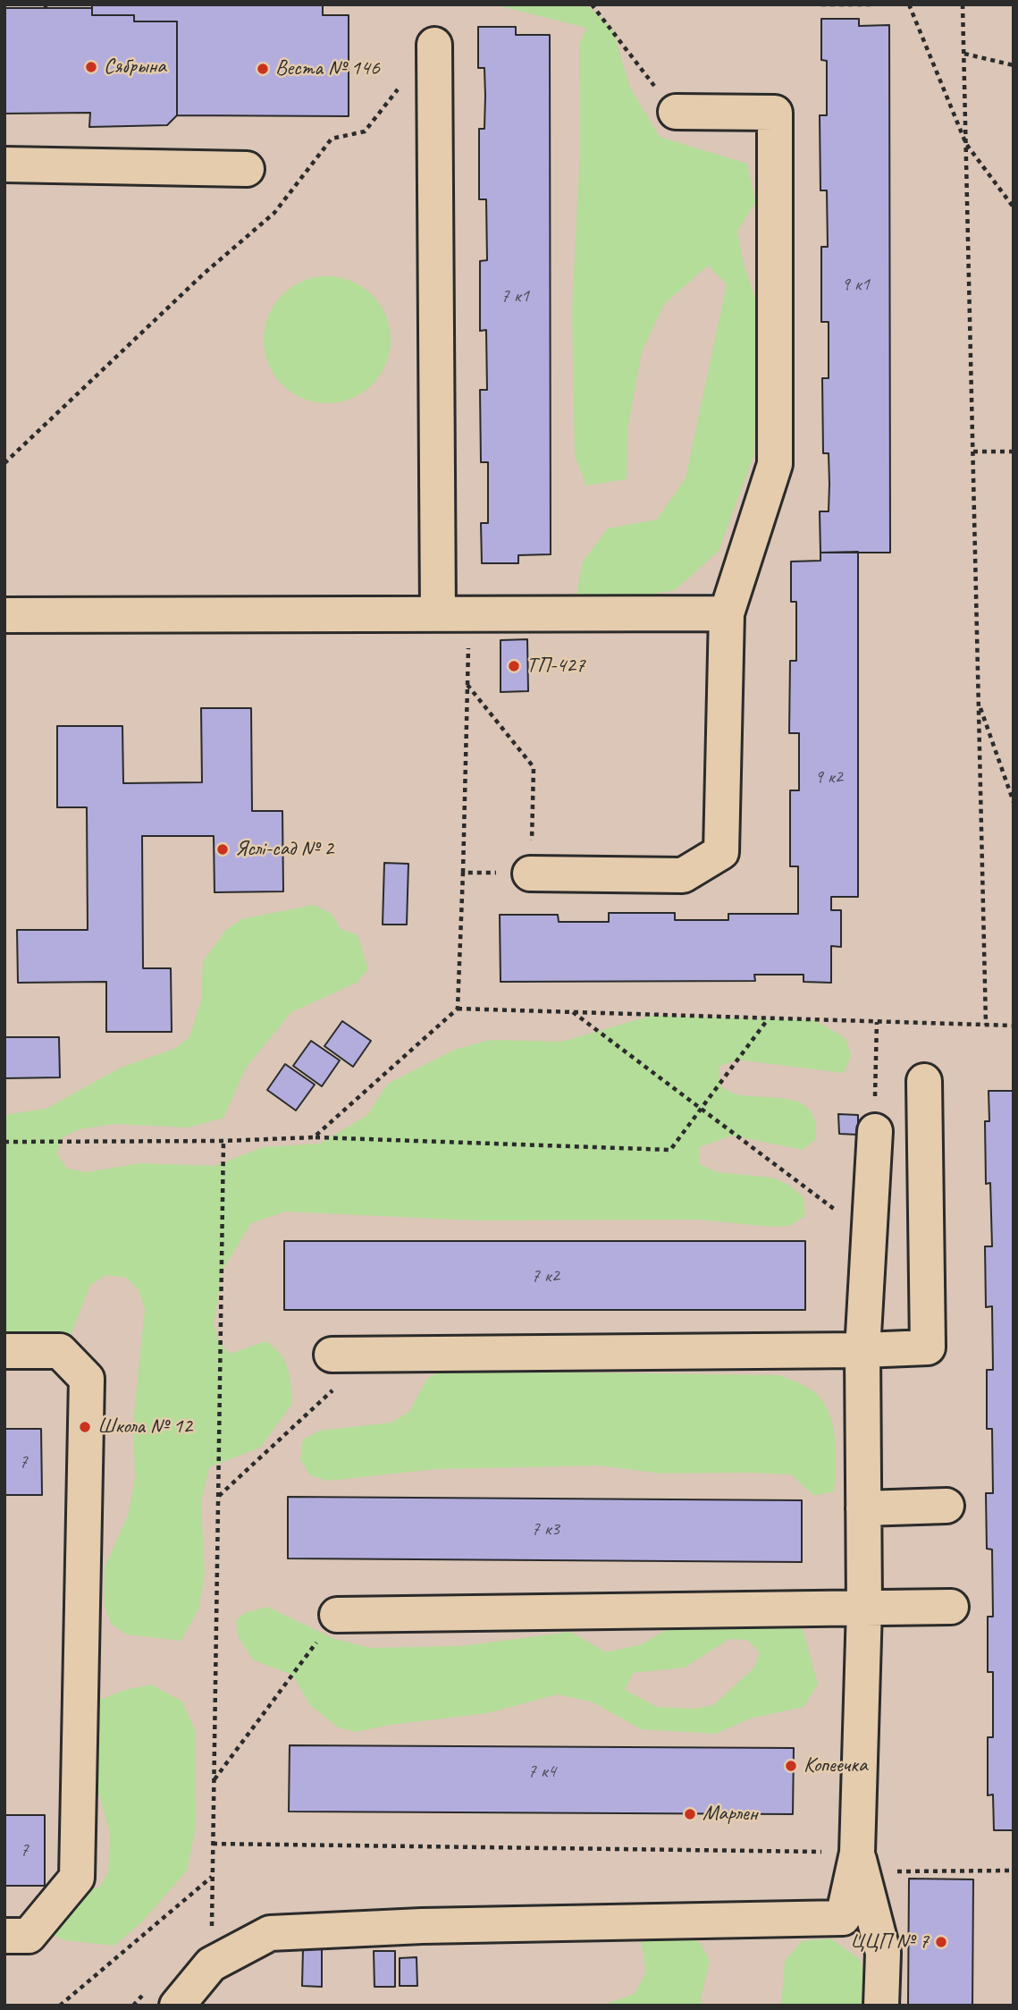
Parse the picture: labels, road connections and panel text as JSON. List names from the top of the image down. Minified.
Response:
{"places":["Сябрына","Веста № 146","ТП-427","Яслі-сад № 2","Школа № 12","Копеечка","Марлен","ЦЦП № 7"],"house_numbers":["9 к1","7 к1","9 к2","7 к2","7","7 к3","7 к4","7"]}
